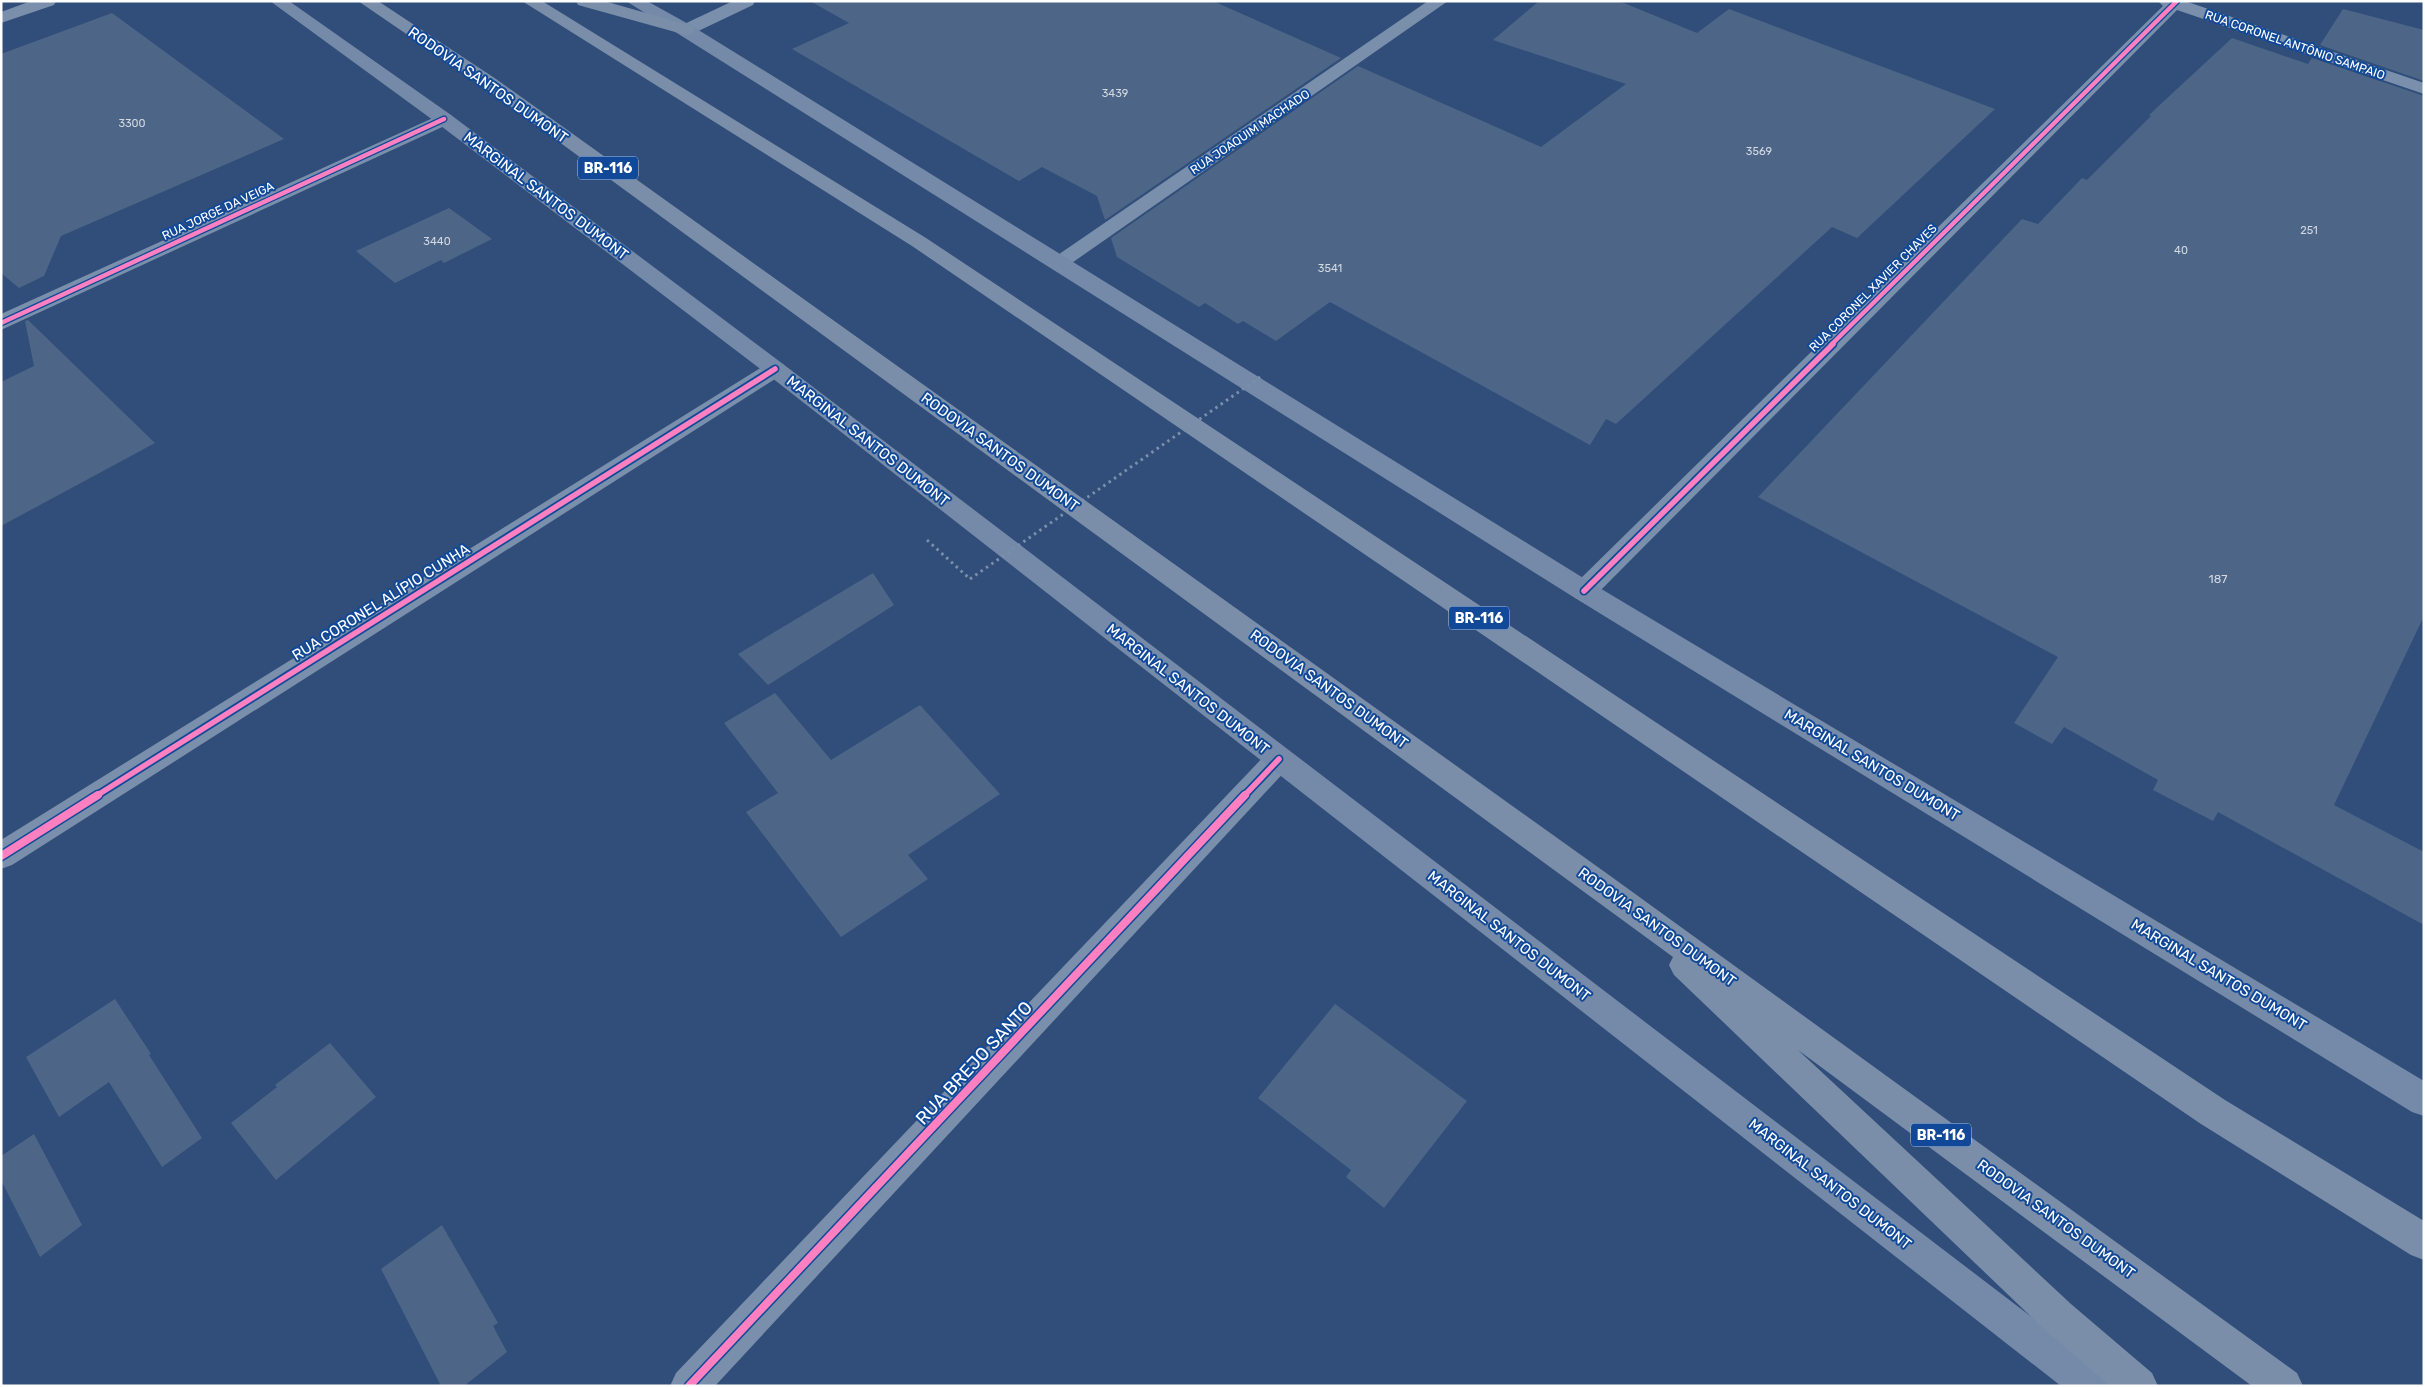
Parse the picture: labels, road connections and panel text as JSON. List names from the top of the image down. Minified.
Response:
{"streets":{"highway":["RODOVIA SANTOS DUMONT","BR-116"],"main road":["MARGINAL SANTOS DUMONT"],"street":["RUA CORONEL ANTÔNIO SAMPAIO","RUA JOAQUIM MACHADO","RUA JORGE DA VEIGA","RUA CORONEL XAVIER CHAVES","RUA CORONEL ALÍPIO CUNHA","RUA BREJO SANTO"]},"crossings":[["RUA CORONEL ANTÔNIO SAMPAIO","RUA CORONEL XAVIER CHAVES"],["RUA JOAQUIM MACHADO","MARGINAL SANTOS DUMONT"],["MARGINAL SANTOS DUMONT","RUA JORGE DA VEIGA"],["MARGINAL SANTOS DUMONT","RUA CORONEL XAVIER CHAVES"],["MARGINAL SANTOS DUMONT","RUA CORONEL ALÍPIO CUNHA"],["MARGINAL SANTOS DUMONT","RUA BREJO SANTO"]],"house_numbers":["3439","3300","3569","251","3440","40","3541","187"]}
